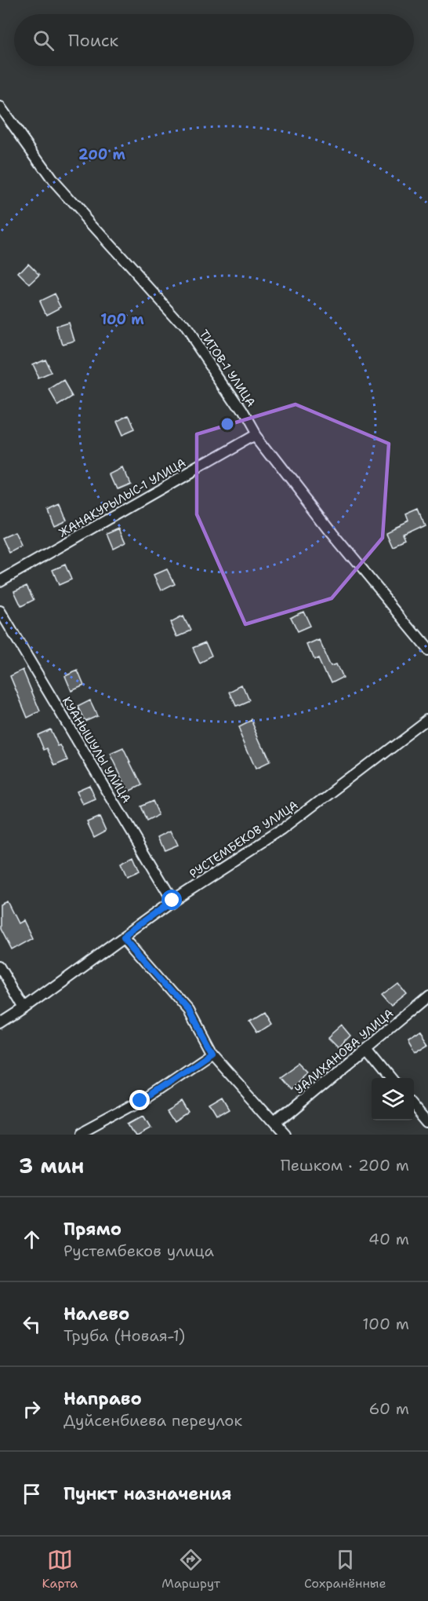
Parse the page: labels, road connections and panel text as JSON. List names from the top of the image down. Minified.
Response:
{"streets":{"street":["ТИТОВ-1 УЛИЦА","ЖАНАКУРЫЛЫС-1 УЛИЦА","КУАНЫШУЛЫ УЛИЦА","РУСТЕМБЕКОВ УЛИЦА","УАЛИХАНОВА УЛИЦА"]},"crossings":[["ТИТОВ-1 УЛИЦА","ЖАНАКУРЫЛЫС-1 УЛИЦА"],["КУАНЫШУЛЫ УЛИЦА","РУСТЕМБЕКОВ УЛИЦА"]],"page":{"search":"Поиск","heading":["3 мин","Пешком · 200 m"],"list":[["Прямо","Рустембеков улица","40 m"],["Налево","Труба (Новая-1)","100 m"],["Направо","Дуйсенбиева переулок","60 m"],"Пункт назначения"],"nav":["Карта","Маршрут","Сохранённые"]},"rings":["200 m","100 m"]}
